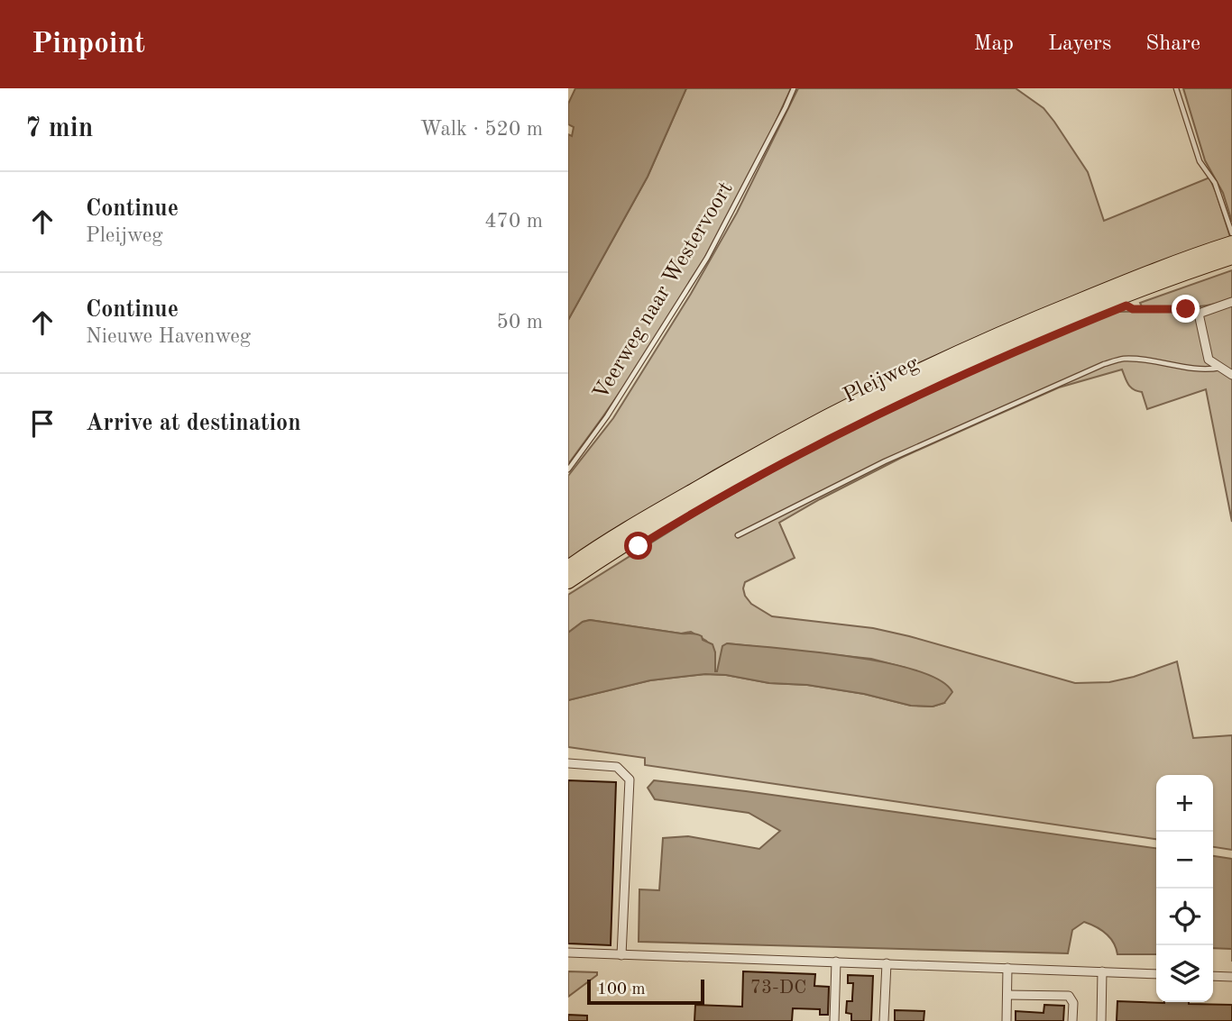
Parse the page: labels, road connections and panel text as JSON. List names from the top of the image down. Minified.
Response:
{"streets":{"highway":["Pleijweg"],"lane":["Veerweg naar Westervoort"]},"house_numbers":["73-DC"],"scale_bar":"100 m","page":{"header":"Pinpoint","nav":["Map","Layers","Share"],"heading":["7 min","Walk · 520 m"],"list":[["Continue","Pleijweg","470 m"],["Continue","Nieuwe Havenweg","50 m"],"Arrive at destination"],"map_buttons":["+","−"],"scale":"100 m"}}
